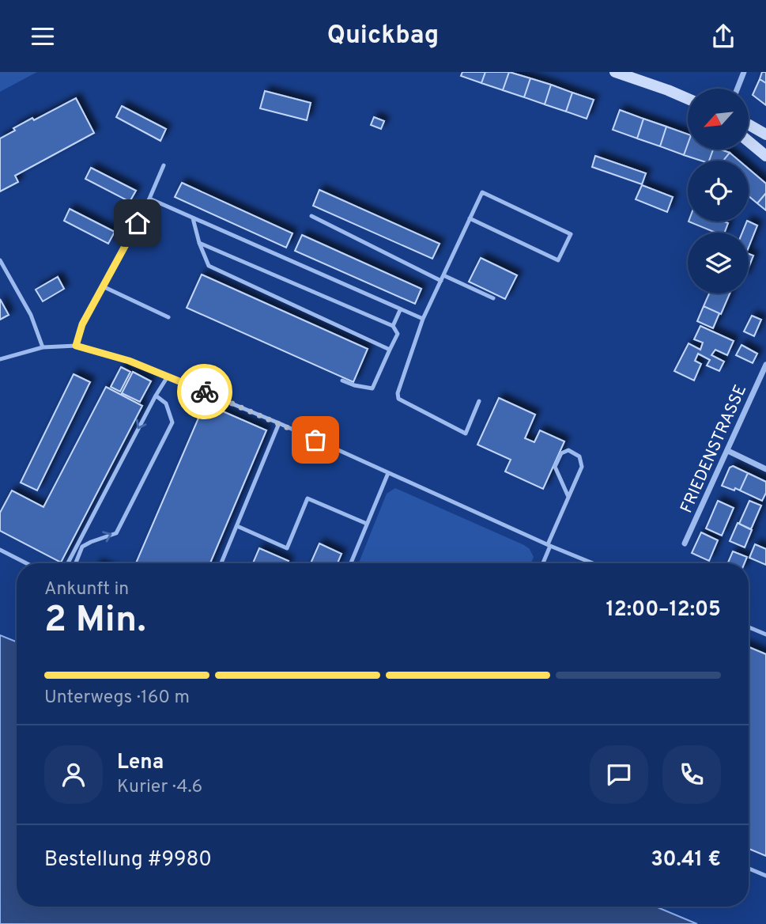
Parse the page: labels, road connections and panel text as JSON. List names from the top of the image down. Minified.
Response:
{"streets":{"street":["FRIEDENSTRASSE"]},"north":"bottom left","page":{"header":"Quickbag","heading":["2 Min.","Ankunft in","12:00–12:05"],"panel":["Lena","Kurier · 4.6","Bestellung #9980","30.41 €"],"bar":"Unterwegs · 160 m"}}
